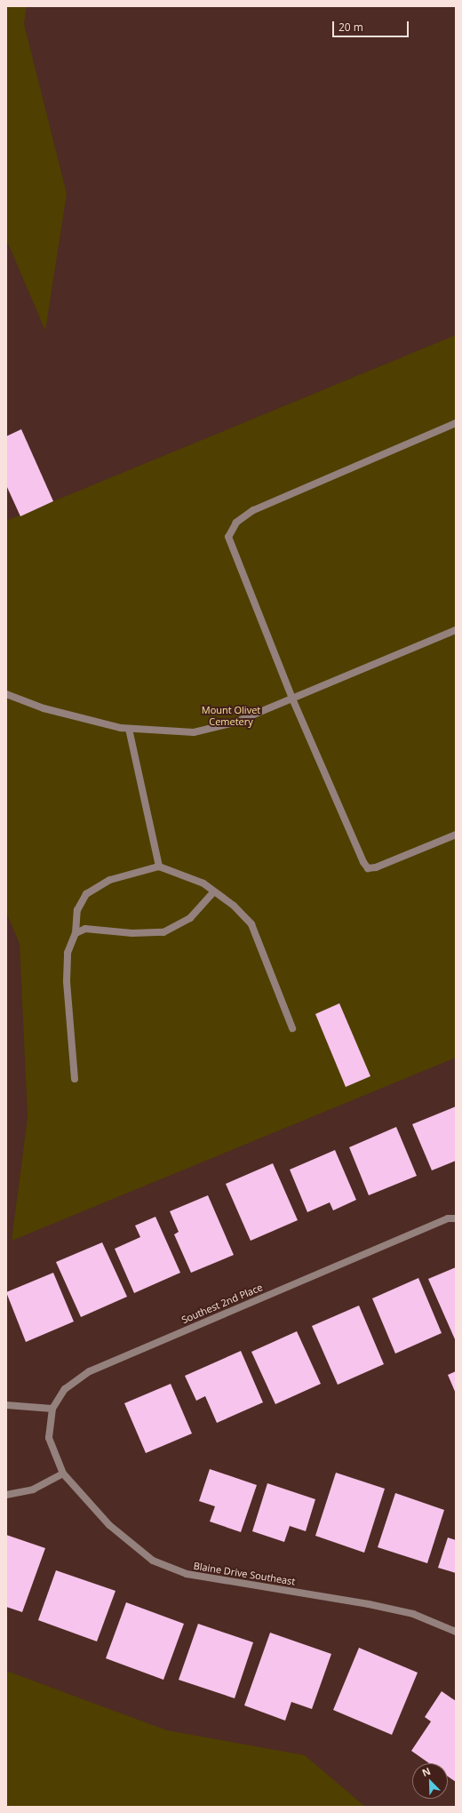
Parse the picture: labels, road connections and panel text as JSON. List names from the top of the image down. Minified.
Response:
{"streets":{"street":["Southest 2nd Place","Blaine Drive Southeast"]},"crossings":[["Southest 2nd Place","Blaine Drive Southeast"]],"parks":["Mount Olivet Cemetery"],"scale_bar":"20 m","north":"top left"}
